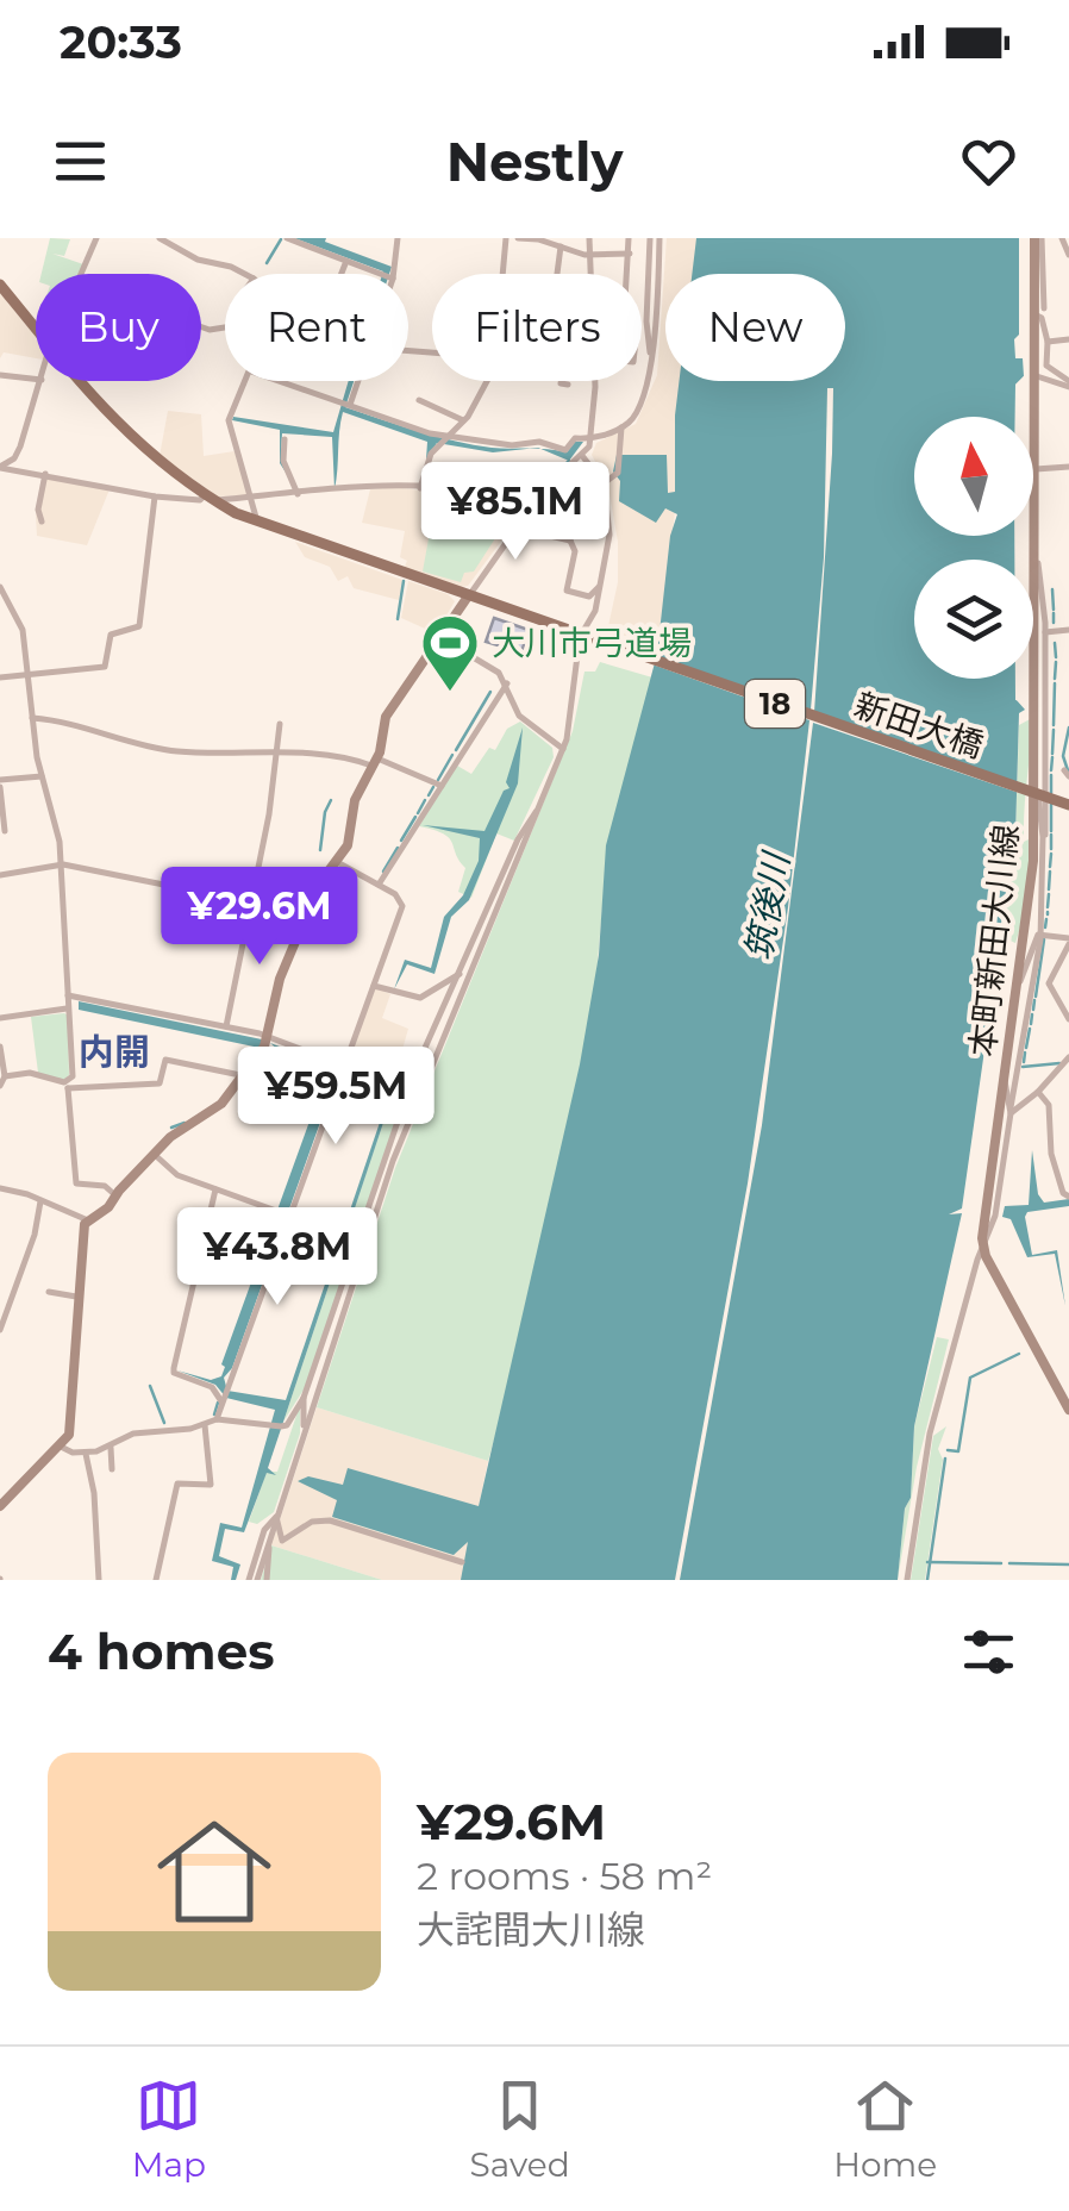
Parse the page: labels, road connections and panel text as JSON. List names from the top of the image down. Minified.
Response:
{"streets":{"main road":["18","新田大橋","本町新田大川線"]},"crossings":[["18","新田大橋"]],"districts":["内開"],"water":["筑後川"],"places":{"sports":["大川市弓道場"]},"north":"top","page":{"status":"20:33","header":"Nestly","chip":["Buy","Rent","Filters","New"],"price":["¥85.1M","¥29.6M","¥59.5M","¥43.8M"],"heading":"4 homes","list":[{"name":"¥29.6M","note":"2 rooms · 58 m² · 大詫間大川線"}],"tabs":["Map","Saved","Home"]}}
